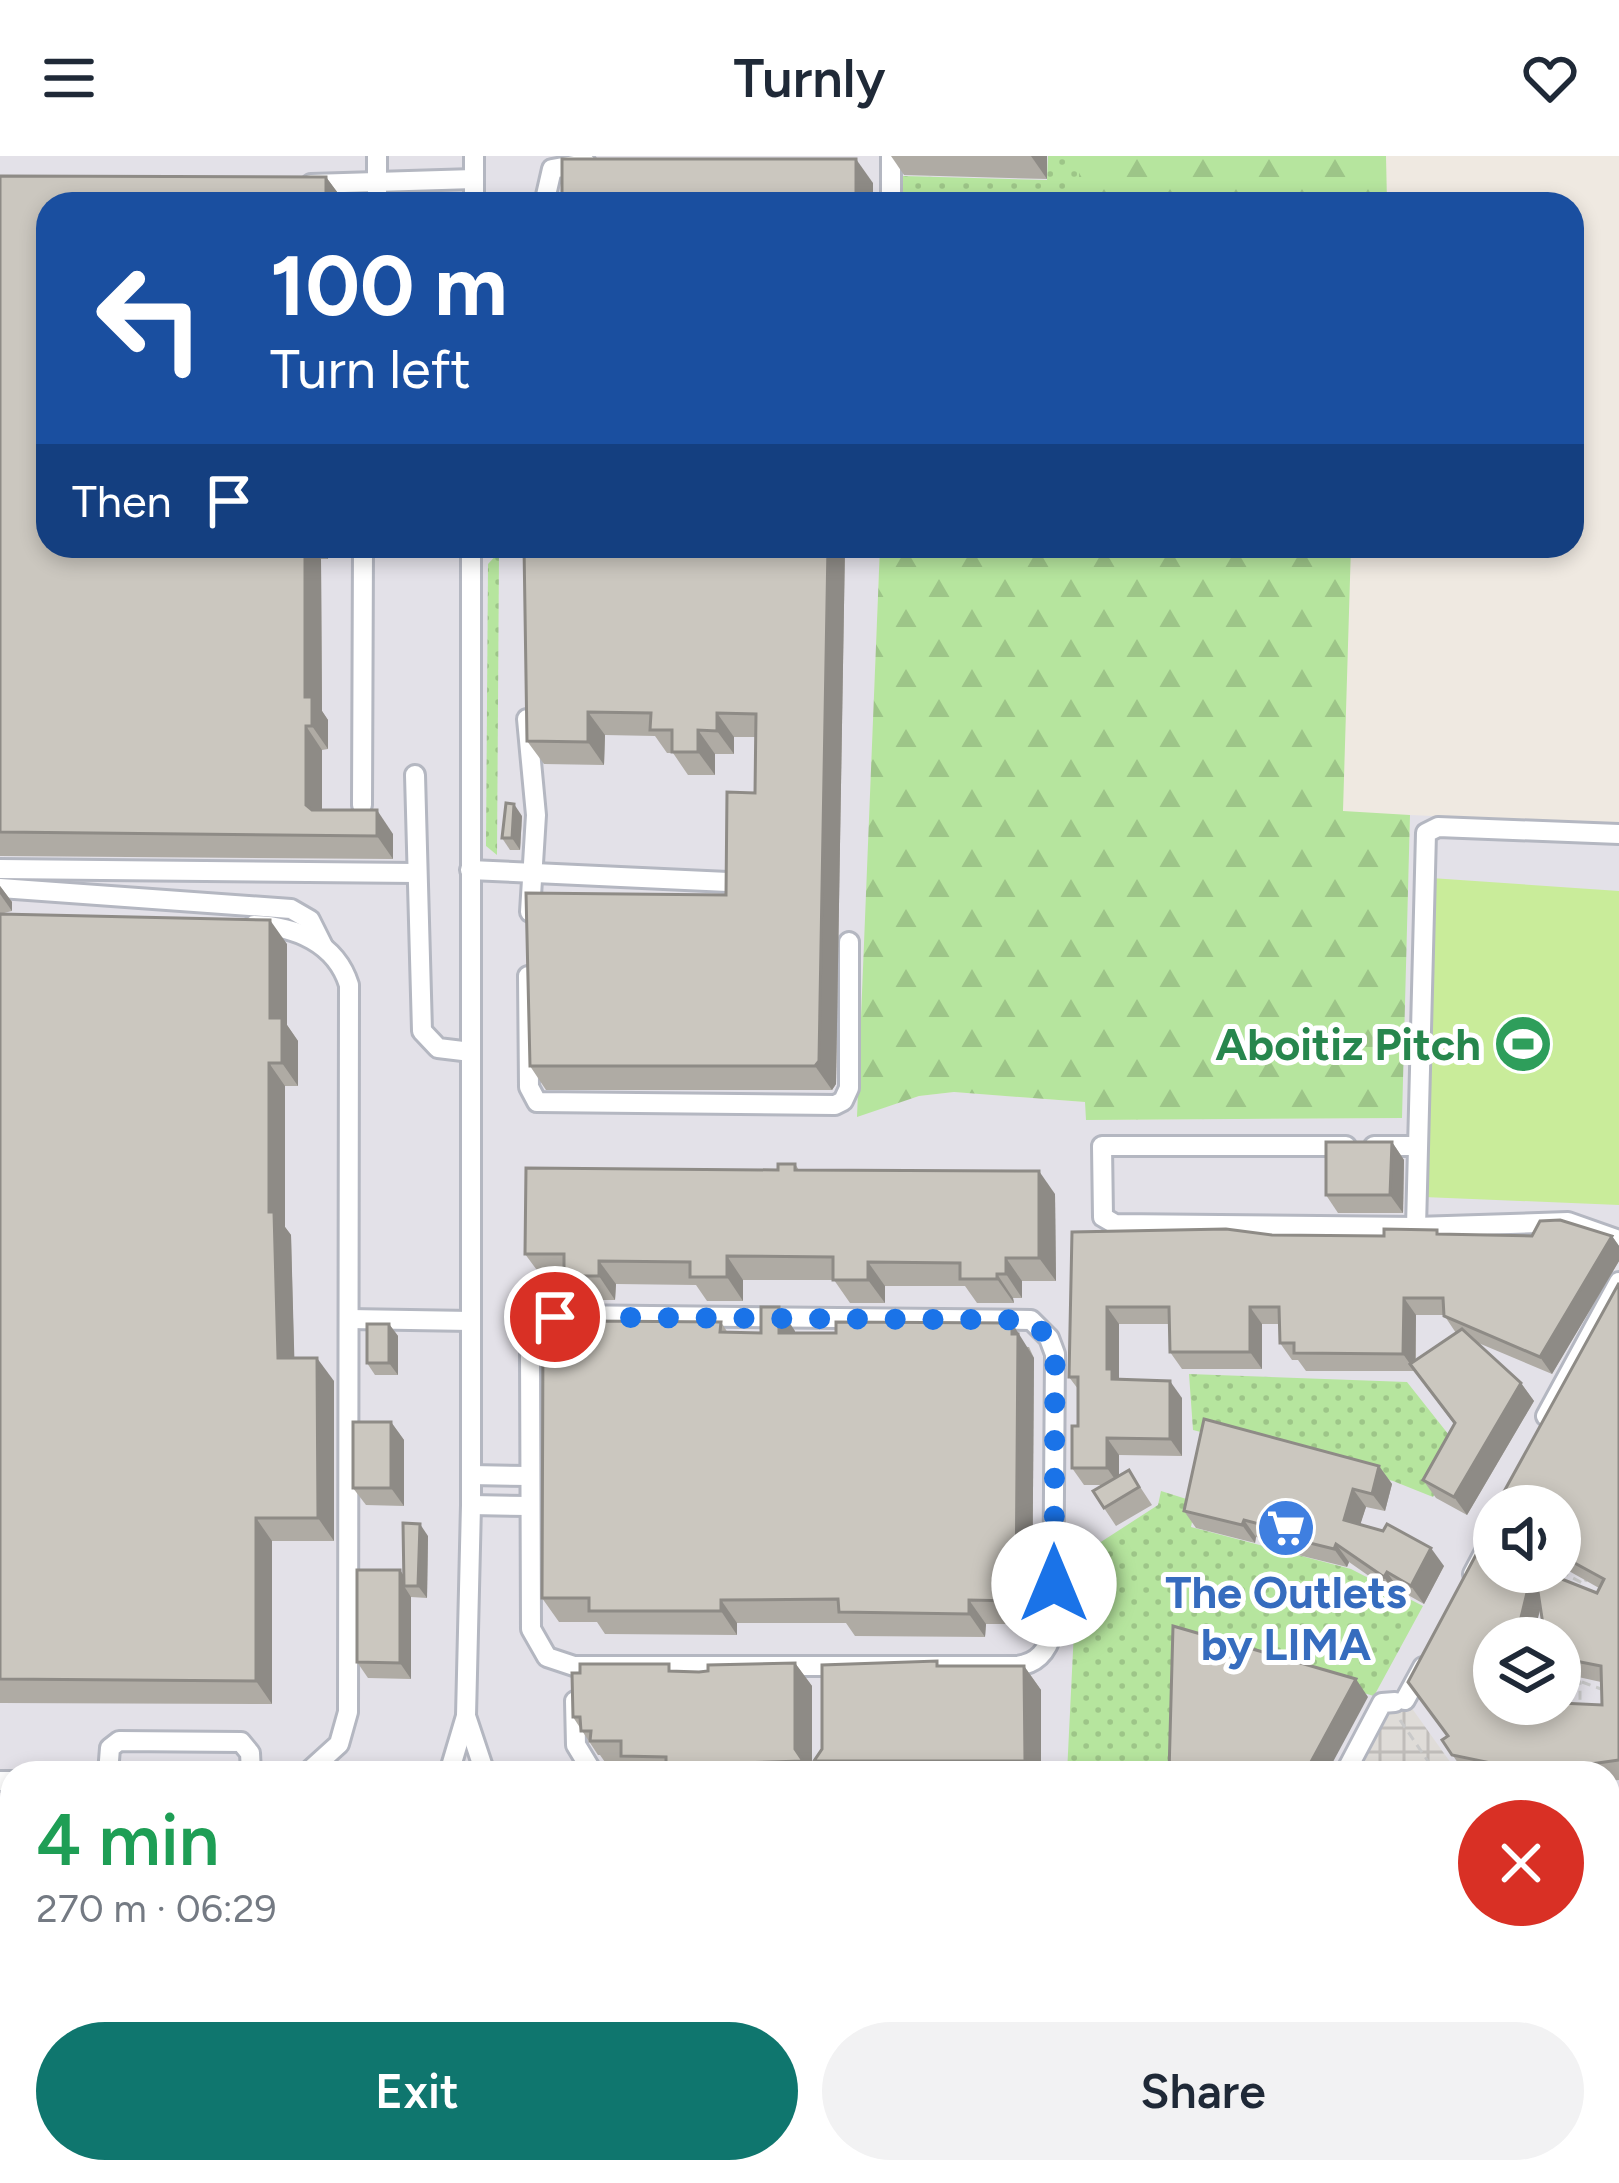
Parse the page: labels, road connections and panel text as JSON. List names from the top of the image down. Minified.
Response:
{"places":{"sports":["Aboitiz Pitch"],"supermarket":["The Outlets by LIMA"]},"page":{"header":"Turnly","turn":["100 m","Turn left"],"then":"Then","heading":["4 min","270 m · 06:29"],"buttons":["Exit","Share"]}}
